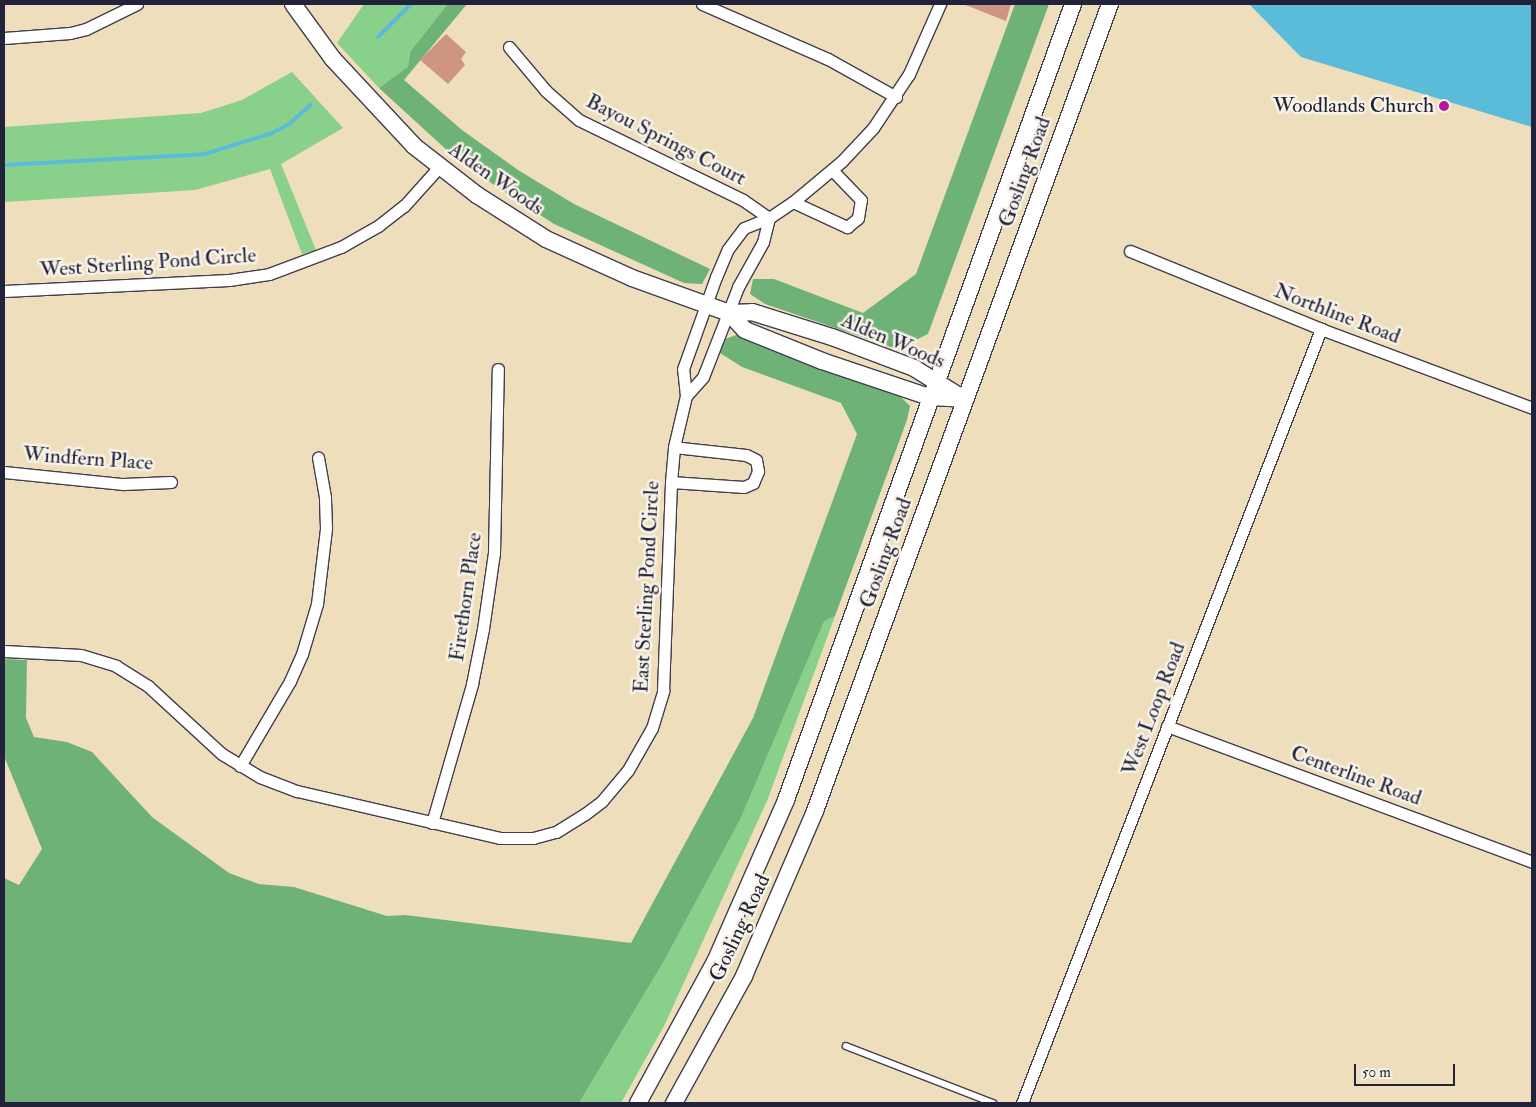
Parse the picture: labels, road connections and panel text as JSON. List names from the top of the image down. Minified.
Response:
{"streets":{"main road":["Gosling Road","Alden Woods"],"street":["Bayou Springs Court","West Sterling Pond Circle","Northline Road","Windfern Place","East Sterling Pond Circle","Firethorn Place","West Loop Road","Centerline Road"]},"crossings":[["Bayou Springs Court","East Sterling Pond Circle"],["Gosling Road","Alden Woods"],["Alden Woods","West Sterling Pond Circle"],["Alden Woods","East Sterling Pond Circle"],["Northline Road","West Loop Road"],["East Sterling Pond Circle","Firethorn Place"],["West Loop Road","Centerline Road"]],"places":["Woodlands Church"],"scale_bar":"50 m"}
